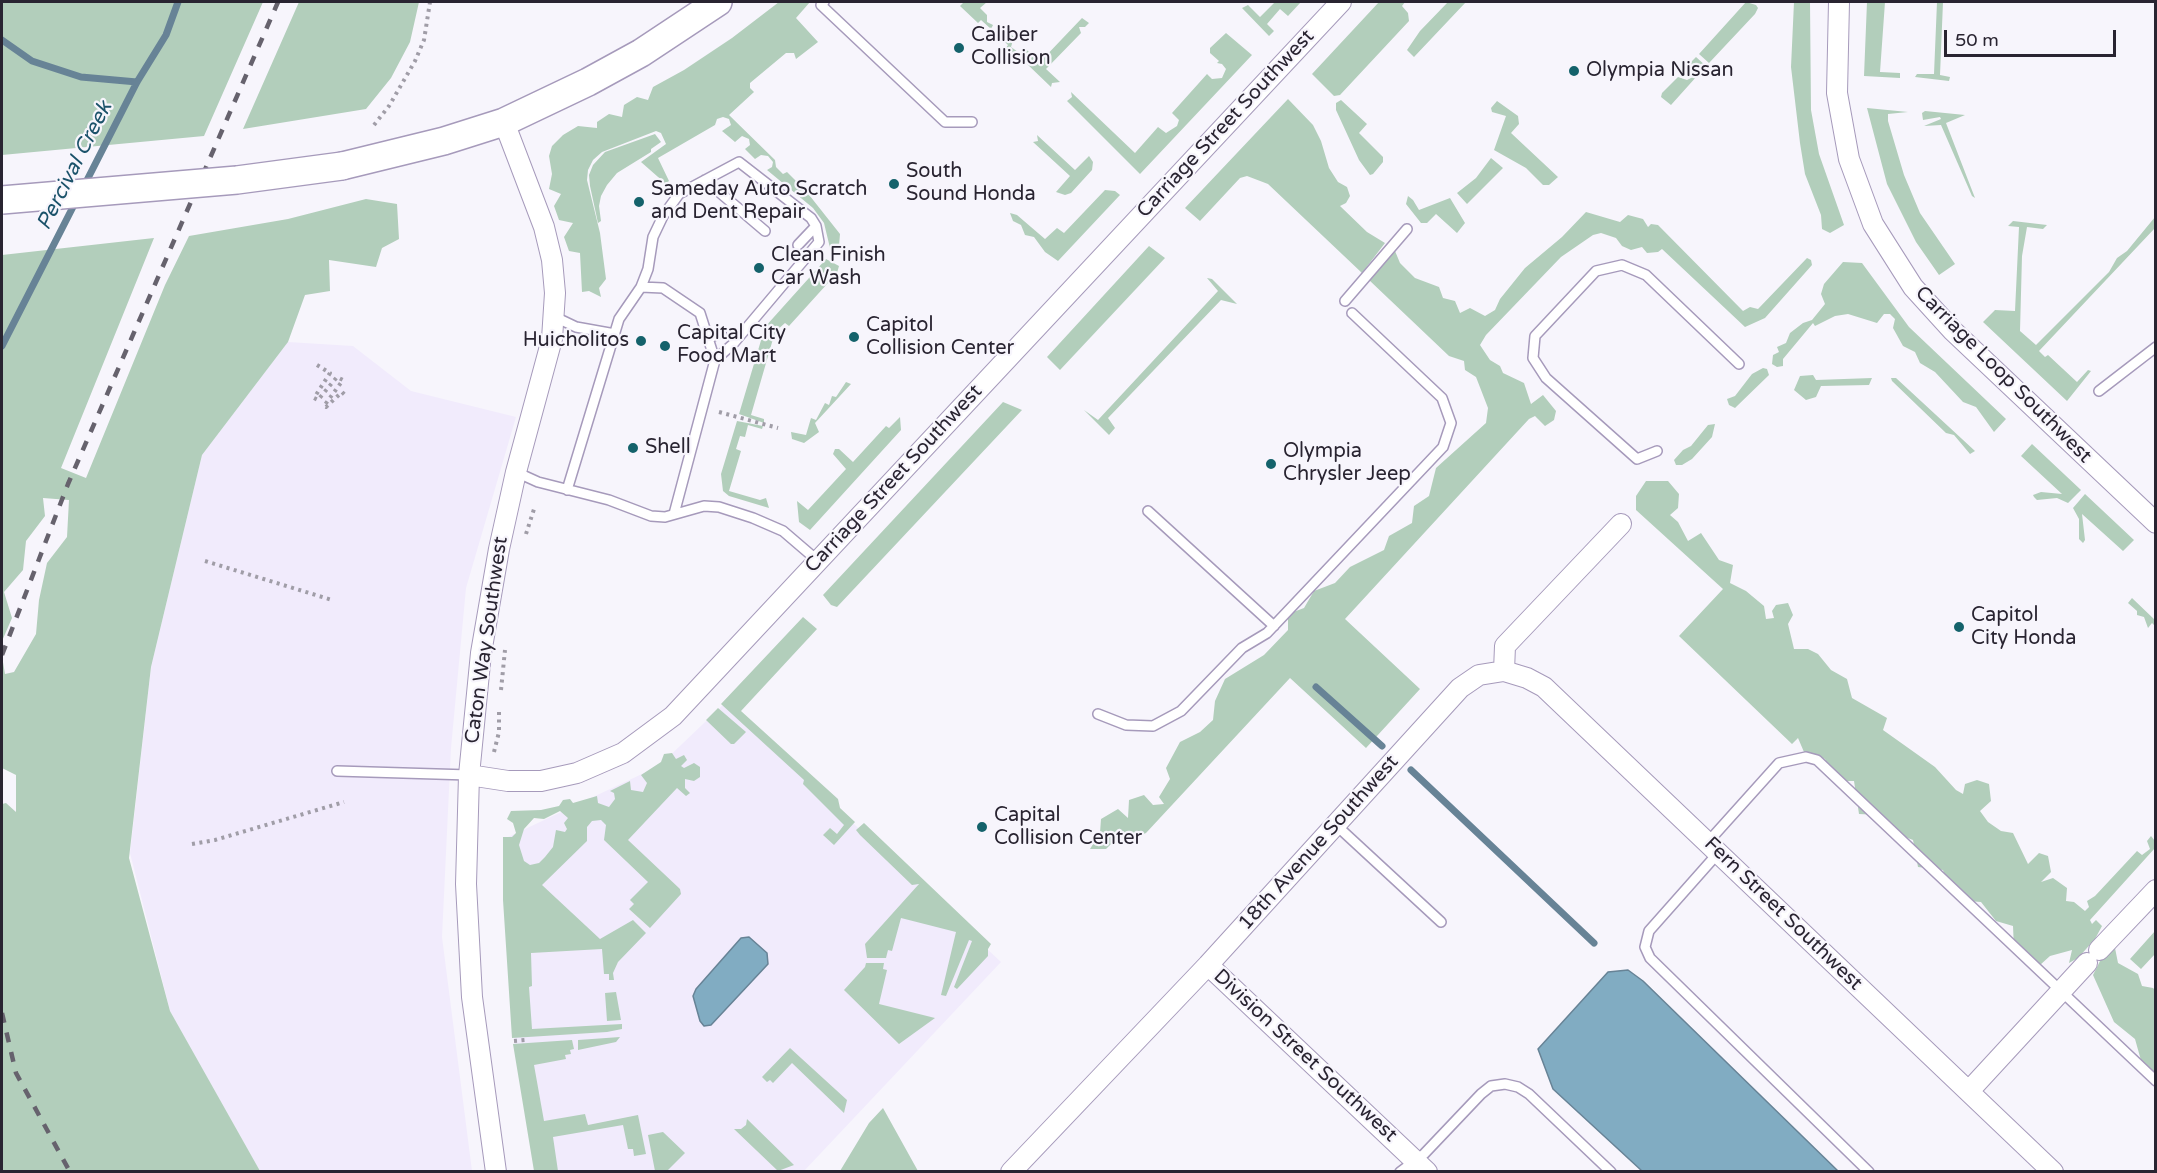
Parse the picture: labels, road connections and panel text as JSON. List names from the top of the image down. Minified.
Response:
{"streets":{"street":["Carriage Street Southwest","Carriage Loop Southwest","Caton Way Southwest","18th Avenue Southwest","Fern Street Southwest","Division Street Southwest"]},"crossings":[["Carriage Street Southwest","Caton Way Southwest"],["18th Avenue Southwest","Fern Street Southwest"],["18th Avenue Southwest","Division Street Southwest"]],"water":["Percival Creek"],"places":["Caliber Collision","Olympia Nissan","South Sound Honda","Sameday Auto Scratch and Dent Repair","Clean Finish Car Wash","Capitol Collision Center","Huicholitos","Capital City Food Mart","Shell","Olympia Chrysler Jeep","Capitol City Honda","Capital Collision Center"],"scale_bar":"50 m"}
